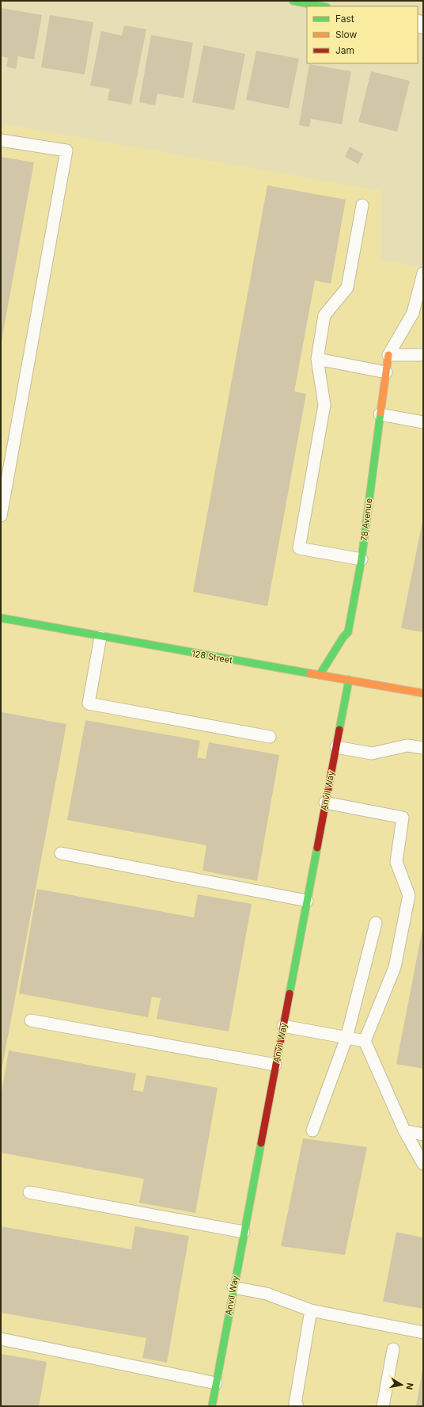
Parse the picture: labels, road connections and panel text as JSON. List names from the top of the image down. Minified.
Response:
{"streets":{"street":["78 Avenue","128 Street","Anvil Way"]},"crossings":[["78 Avenue","128 Street"],["128 Street","Anvil Way"]],"legend":["Fast","Slow","Jam"],"north":"right"}
